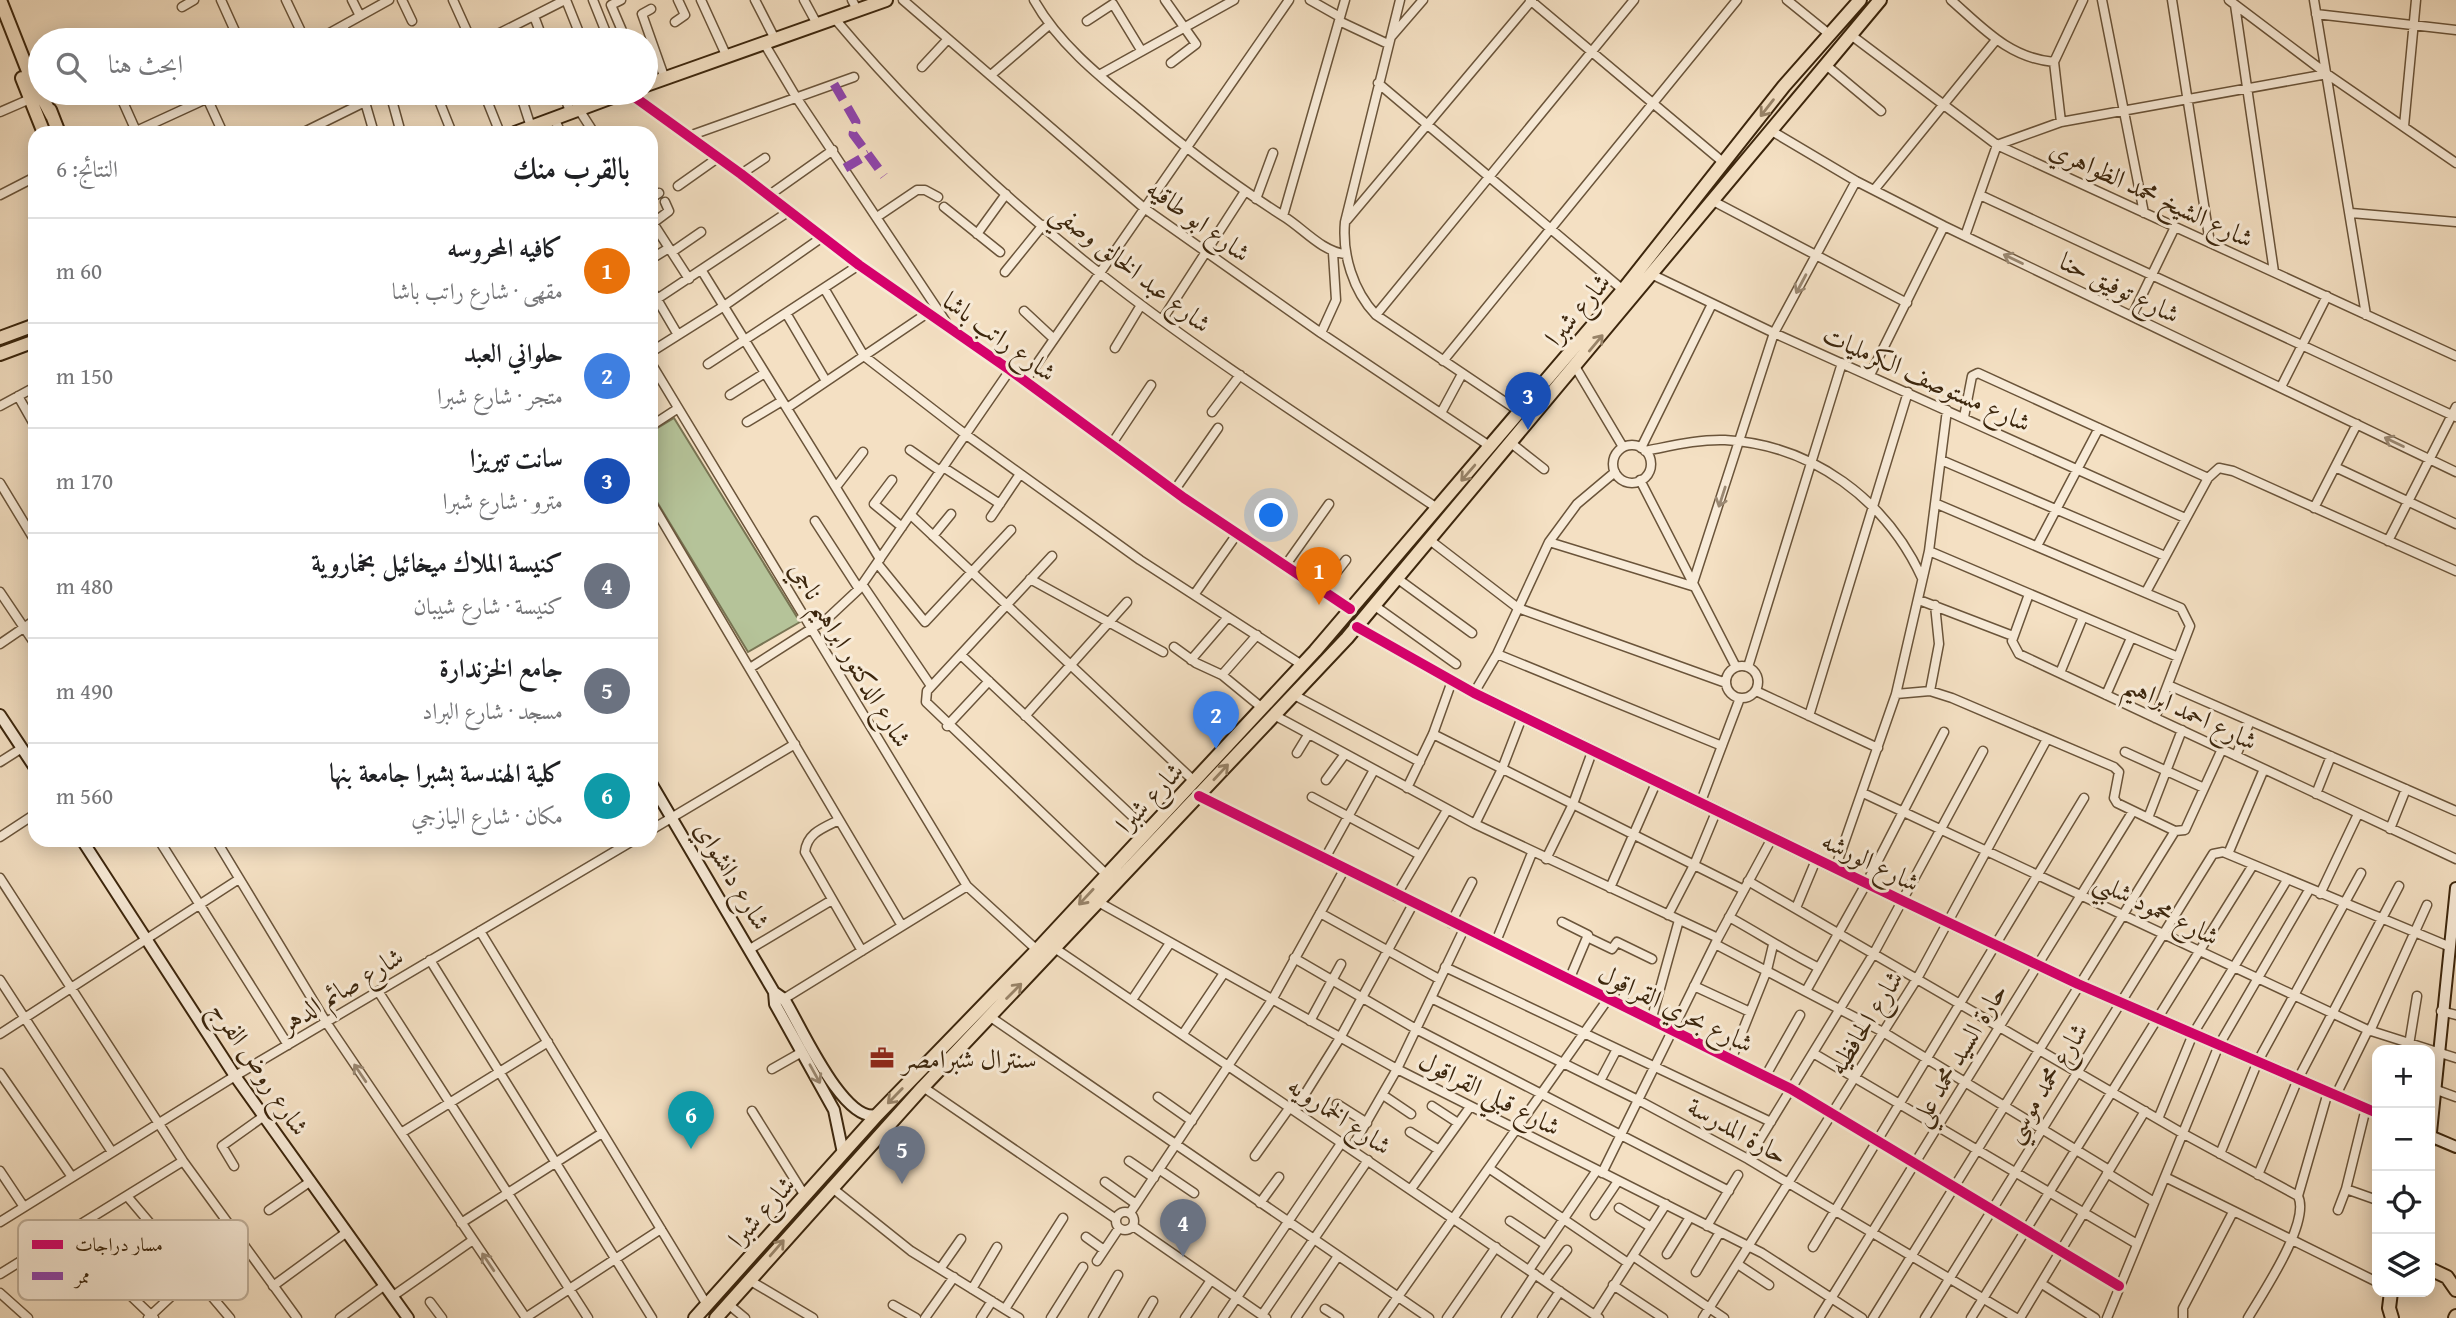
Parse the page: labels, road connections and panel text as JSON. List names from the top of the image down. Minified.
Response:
{"streets":{"main road":["شارع شبرا"],"street":["شارع الشيخ محمد الظواهري","شارع ابو طاقيه","شارع عبد الخالق وصفي","شارع توفيق حنا","شارع راتب باشا","شارع مستوصف الكرمليات","شارع الدكتور ابراهيم ناجي","شارع احمد ابراهيم","شارع الورشه","شارع دانشواي","شارع محمود شلبي","شارع صائم الدهر","شارع بحري القراقول","شارع الحافظيه","حارة السيد محمد علي","شارع روض الفرج","شارع محمد موسي","شارع قبلي القراقول","شارع الخمارويه","حارة المدرسة"]},"crossings":[["شارع الشيخ محمد الظواهري","شارع شبرا"],["شارع ابو طاقيه","شارع شبرا"],["شارع عبد الخالق وصفي","شارع شبرا"],["شارع توفيق حنا","شارع شبرا"],["شارع شبرا","شارع راتب باشا"],["شارع شبرا","شارع مستوصف الكرمليات"],["شارع شبرا","شارع الدكتور ابراهيم ناجي"],["شارع شبرا","شارع الورشه"],["شارع شبرا","شارع دانشواي"],["شارع شبرا","شارع بحري القراقول"],["شارع شبرا","شارع قبلي القراقول"],["شارع شبرا","شارع الخمارويه"],["شارع الورشه","شارع الحافظيه"],["شارع الورشه","حارة السيد محمد علي"],["شارع الورشه","شارع محمد موسي"],["شارع محمود شلبي","شارع الحافظيه"],["شارع محمود شلبي","حارة السيد محمد علي"],["شارع محمود شلبي","شارع محمد موسي"],["شارع صائم الدهر","شارع روض الفرج"],["شارع بحري القراقول","شارع الحافظيه"],["شارع بحري القراقول","حارة السيد محمد علي"],["شارع بحري القراقول","شارع محمد موسي"],["شارع الحافظيه","شارع قبلي القراقول"],["شارع الحافظيه","حارة المدرسة"],["حارة السيد محمد علي","شارع قبلي القراقول"],["حارة السيد محمد علي","حارة المدرسة"],["شارع محمد موسي","حارة المدرسة"]],"places":{"office":["سنترال شبرامصر"]},"legend":["مسار دراجات","ممر"],"page":{"search":"ابحث هنا","heading":["بالقرب منك","النتائج: 6"],"list":[{"mark":"1","name":"كافيه المحروسه","note":"مقهى · شارع راتب باشا","value":"60 m"},{"mark":"2","name":"حلواني العبد","note":"متجر · شارع شبرا","value":"150 m"},{"mark":"3","name":"سانت تيريزا","note":"مترو · شارع شبرا","value":"170 m"},{"mark":"4","name":"كنيسة الملاك ميخائيل بخماروية","note":"كنيسة · شارع شيبان","value":"480 m"},{"mark":"5","name":"جامع الخزندارة","note":"مسجد · شارع البراد","value":"490 m"},{"mark":"6","name":"كلية الهندسة بشبرا جامعة بنها","note":"مكان · شارع اليازجي","value":"560 m"}],"pins":["3","1","2","6","5","4"],"map_buttons":["+","−"]}}
